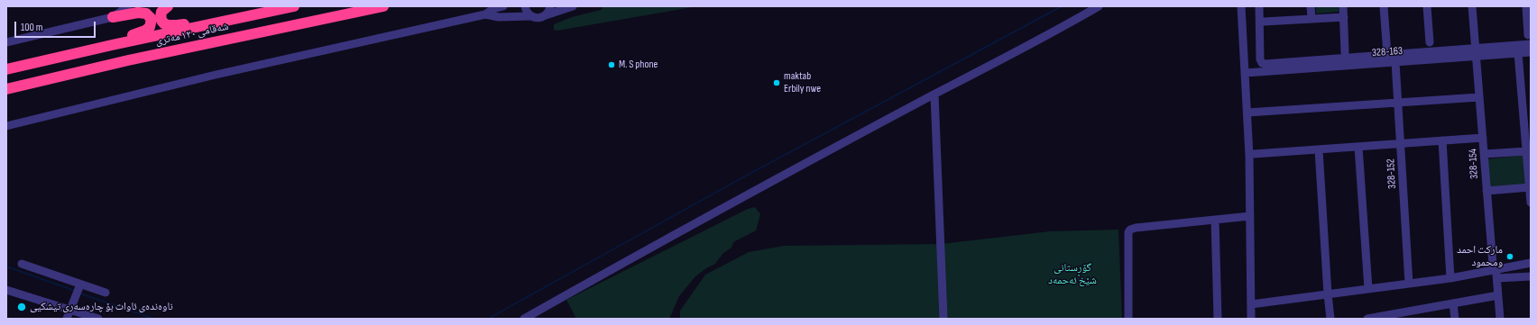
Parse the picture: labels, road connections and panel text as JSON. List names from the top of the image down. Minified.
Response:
{"streets":{"highway":["شەقامی ١٢٠ مەتری"],"street":["328-163","328-154","328-152"]},"crossings":[["328-163","328-154"],["328-163","328-152"]],"parks":["گۆڕستانی شێخ ئەحمەد"],"places":["M. S phone","maktab Erbily nwe","ماركت احمد ومحمود","ناوەندەی ئاوات بۆ چارەسەری تیشکیی"],"scale_bar":"100 m"}
